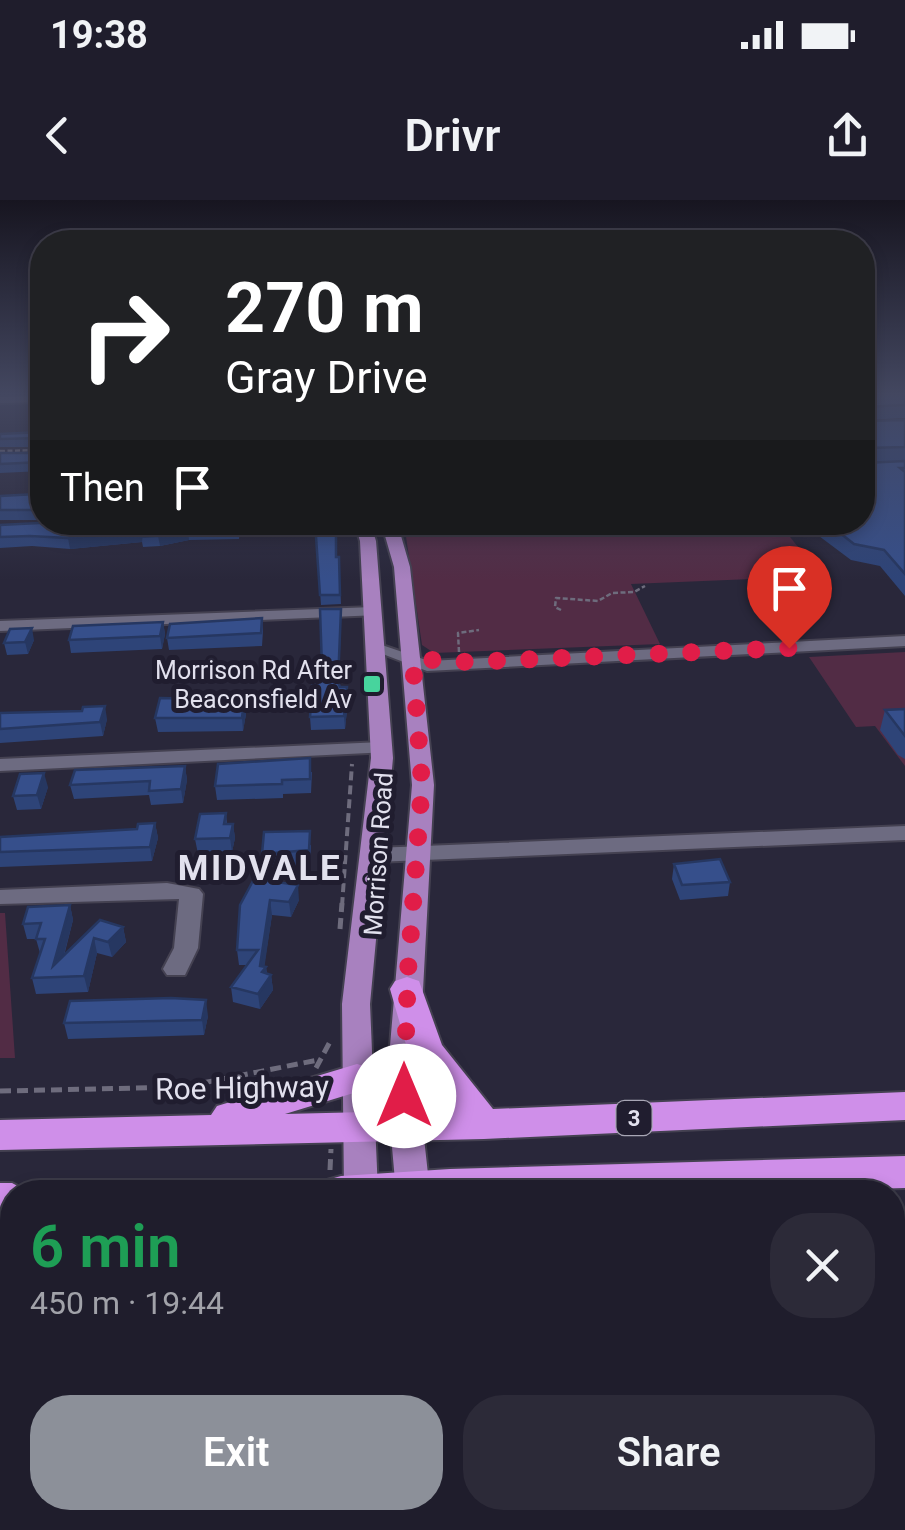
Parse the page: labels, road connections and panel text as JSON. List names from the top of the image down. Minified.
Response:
{"streets":{"highway":["Roe Highway","3"],"main road":["Morrison Road"]},"crossings":[["Morrison Road","Roe Highway"]],"districts":["MIDVALE"],"places":{"transit":["Morrison Rd After Beaconsfield Av"]},"page":{"status":"19:38","header":"Drivr","turn":["270 m","Gray Drive"],"then":"Then","heading":["6 min","450 m · 19:44"],"buttons":["Exit","Share"]}}
